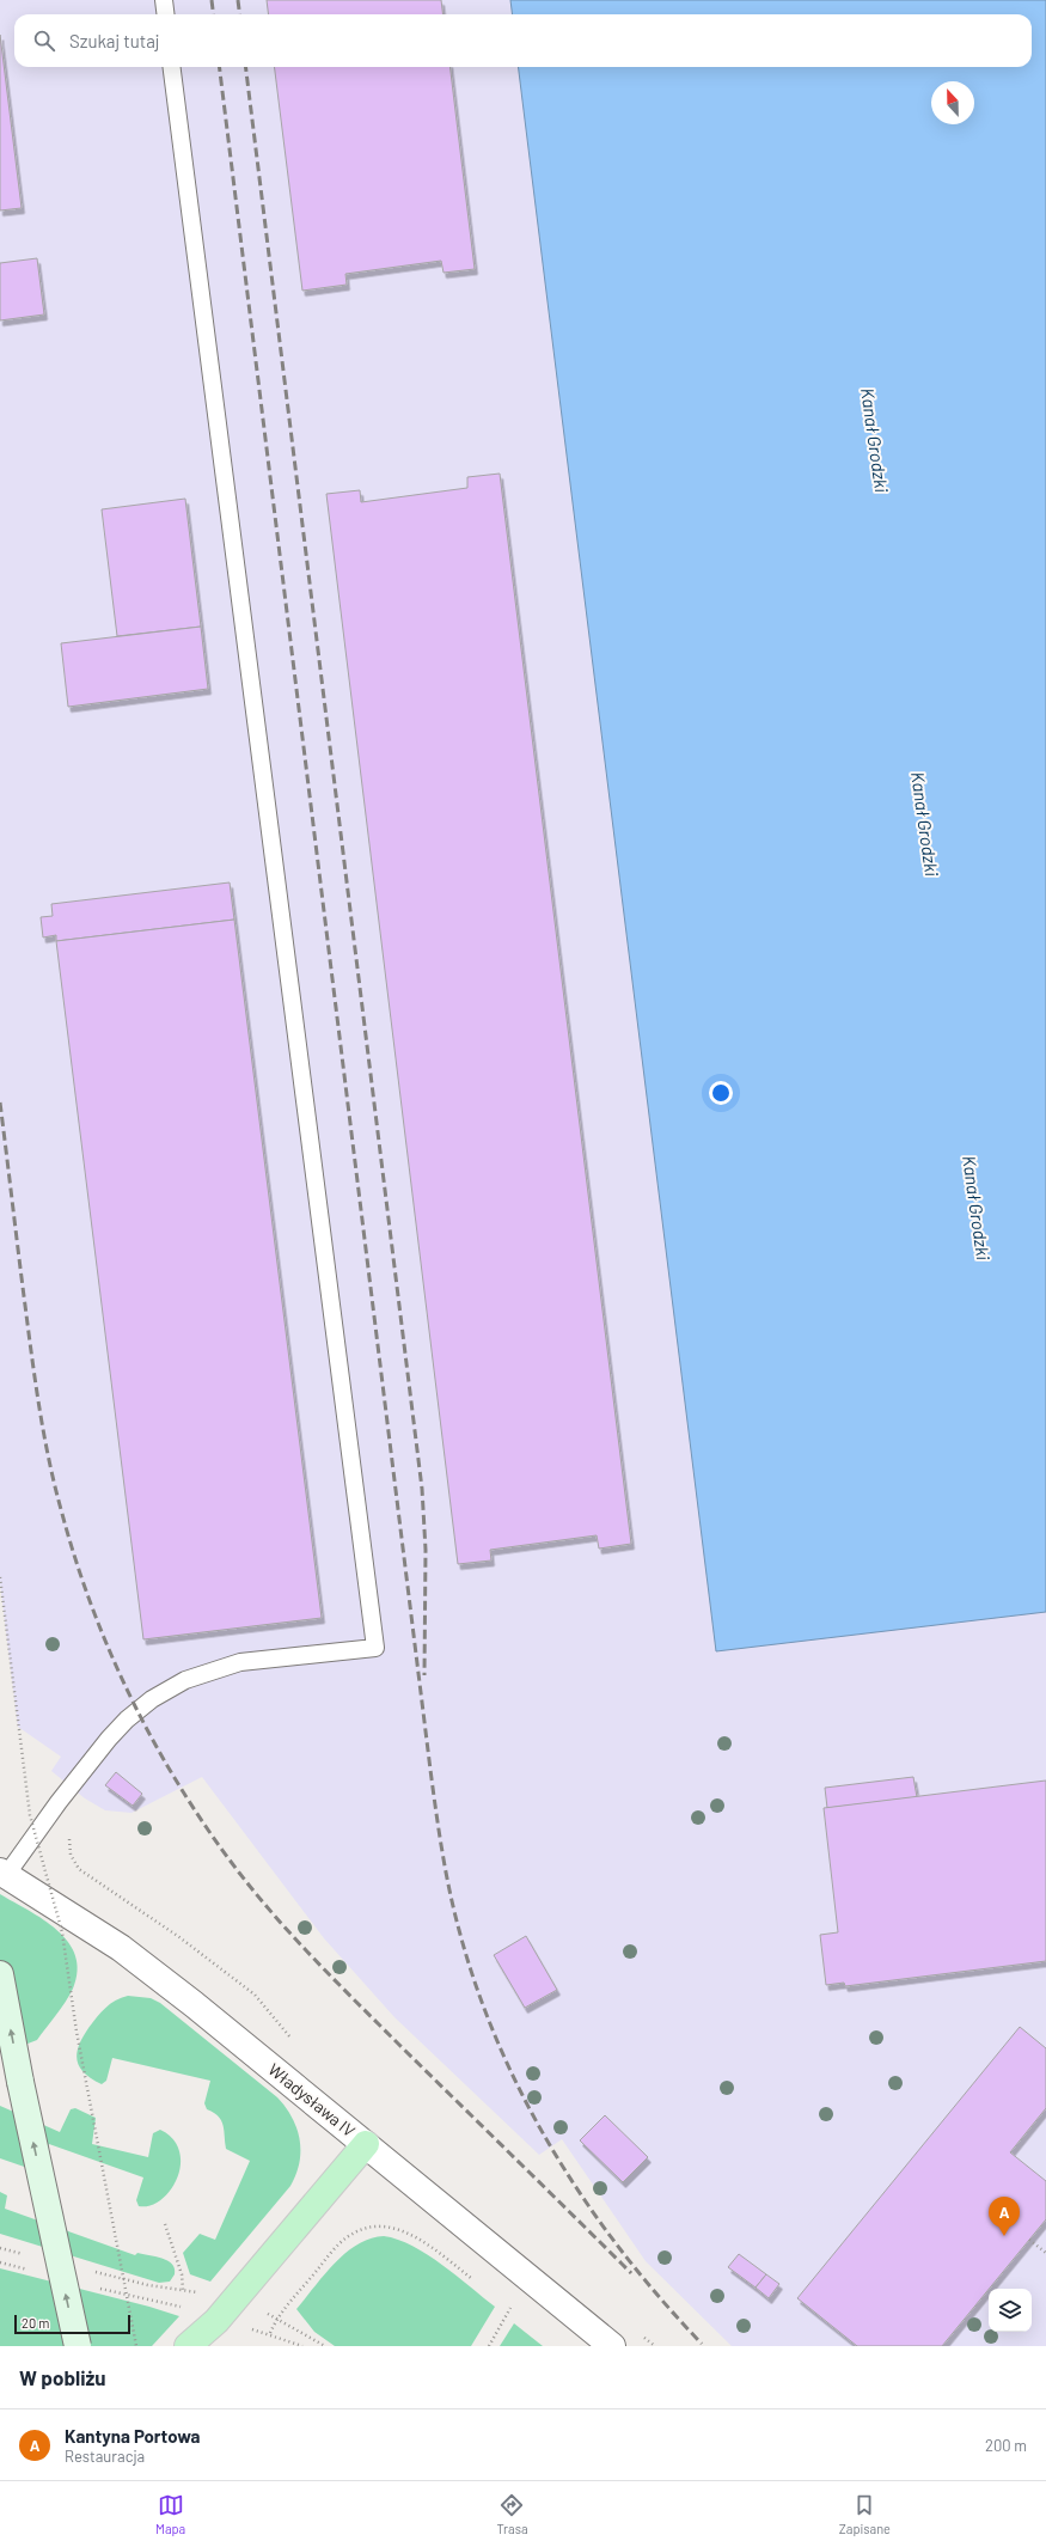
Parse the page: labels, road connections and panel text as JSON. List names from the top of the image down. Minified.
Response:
{"streets":{"street":["Władysława IV"]},"water":["Kanał Grodzki"],"scale_bar":"20 m","north":"top","page":{"search":"Szukaj tutaj","pins":"A","scale":"20 m","heading":"W pobliżu","list":[{"mark":"A","name":"Kantyna Portowa","note":"Restauracja","value":"200 m"}],"nav":["Mapa","Trasa","Zapisane"]}}
